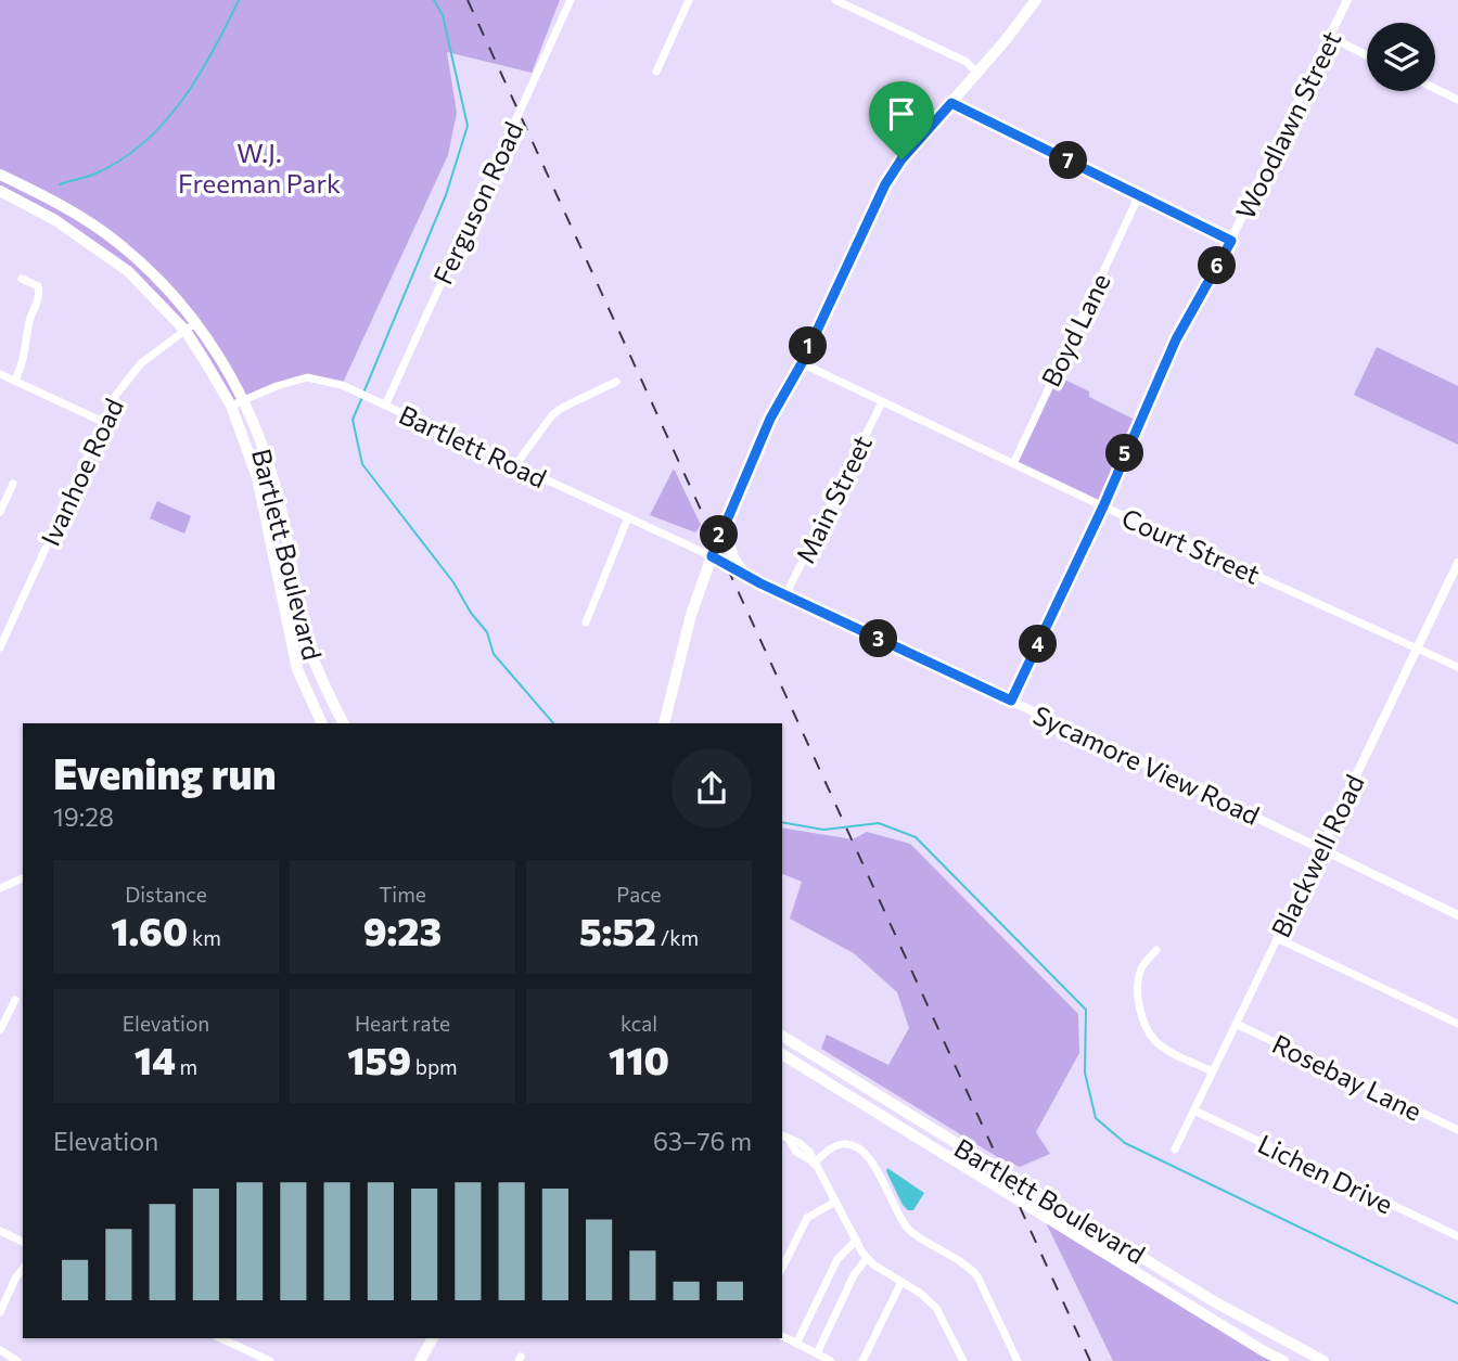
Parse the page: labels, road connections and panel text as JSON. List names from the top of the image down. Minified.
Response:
{"streets":{"main road":["Bartlett Boulevard"],"street":["Woodlawn Street","Ferguson Road","Boyd Lane","Bartlett Road","Ivanhoe Road","Main Street","Court Street","Sycamore View Road","Blackwell Road","Rosebay Lane","Lichen Drive"]},"crossings":[["Woodlawn Street","Court Street"],["Woodlawn Street","Sycamore View Road"],["Ferguson Road","Bartlett Road"],["Boyd Lane","Court Street"],["Bartlett Road","Bartlett Boulevard"],["Bartlett Road","Sycamore View Road"],["Ivanhoe Road","Bartlett Boulevard"],["Main Street","Court Street"],["Main Street","Sycamore View Road"],["Court Street","Blackwell Road"],["Sycamore View Road","Blackwell Road"],["Blackwell Road","Rosebay Lane"],["Blackwell Road","Lichen Drive"]],"parks":["W.J. Freeman Park"],"page":{"pins":["7","6","1","5","2","3","4"],"heading":["Evening run","19:28"],"stats":[["Distance","1.60 km"],["Time","9:23"],["Pace","5:52 /km"],["Elevation","14 m"],["Heart rate","159 bpm"],["kcal","110"]],"chart":["Elevation","63–76 m"]}}
